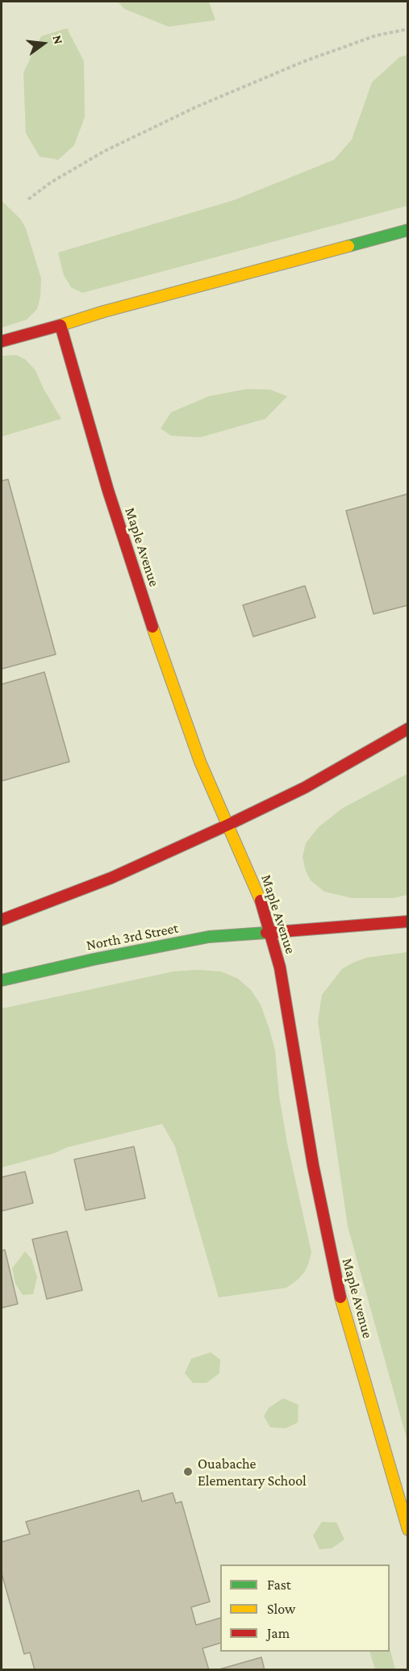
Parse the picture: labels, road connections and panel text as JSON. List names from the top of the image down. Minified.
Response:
{"streets":{"main road":["Maple Avenue","North 3rd Street"]},"crossings":[["Maple Avenue","North 3rd Street"]],"places":["Ouabache Elementary School"],"legend":["Fast","Slow","Jam"],"north":"right"}
